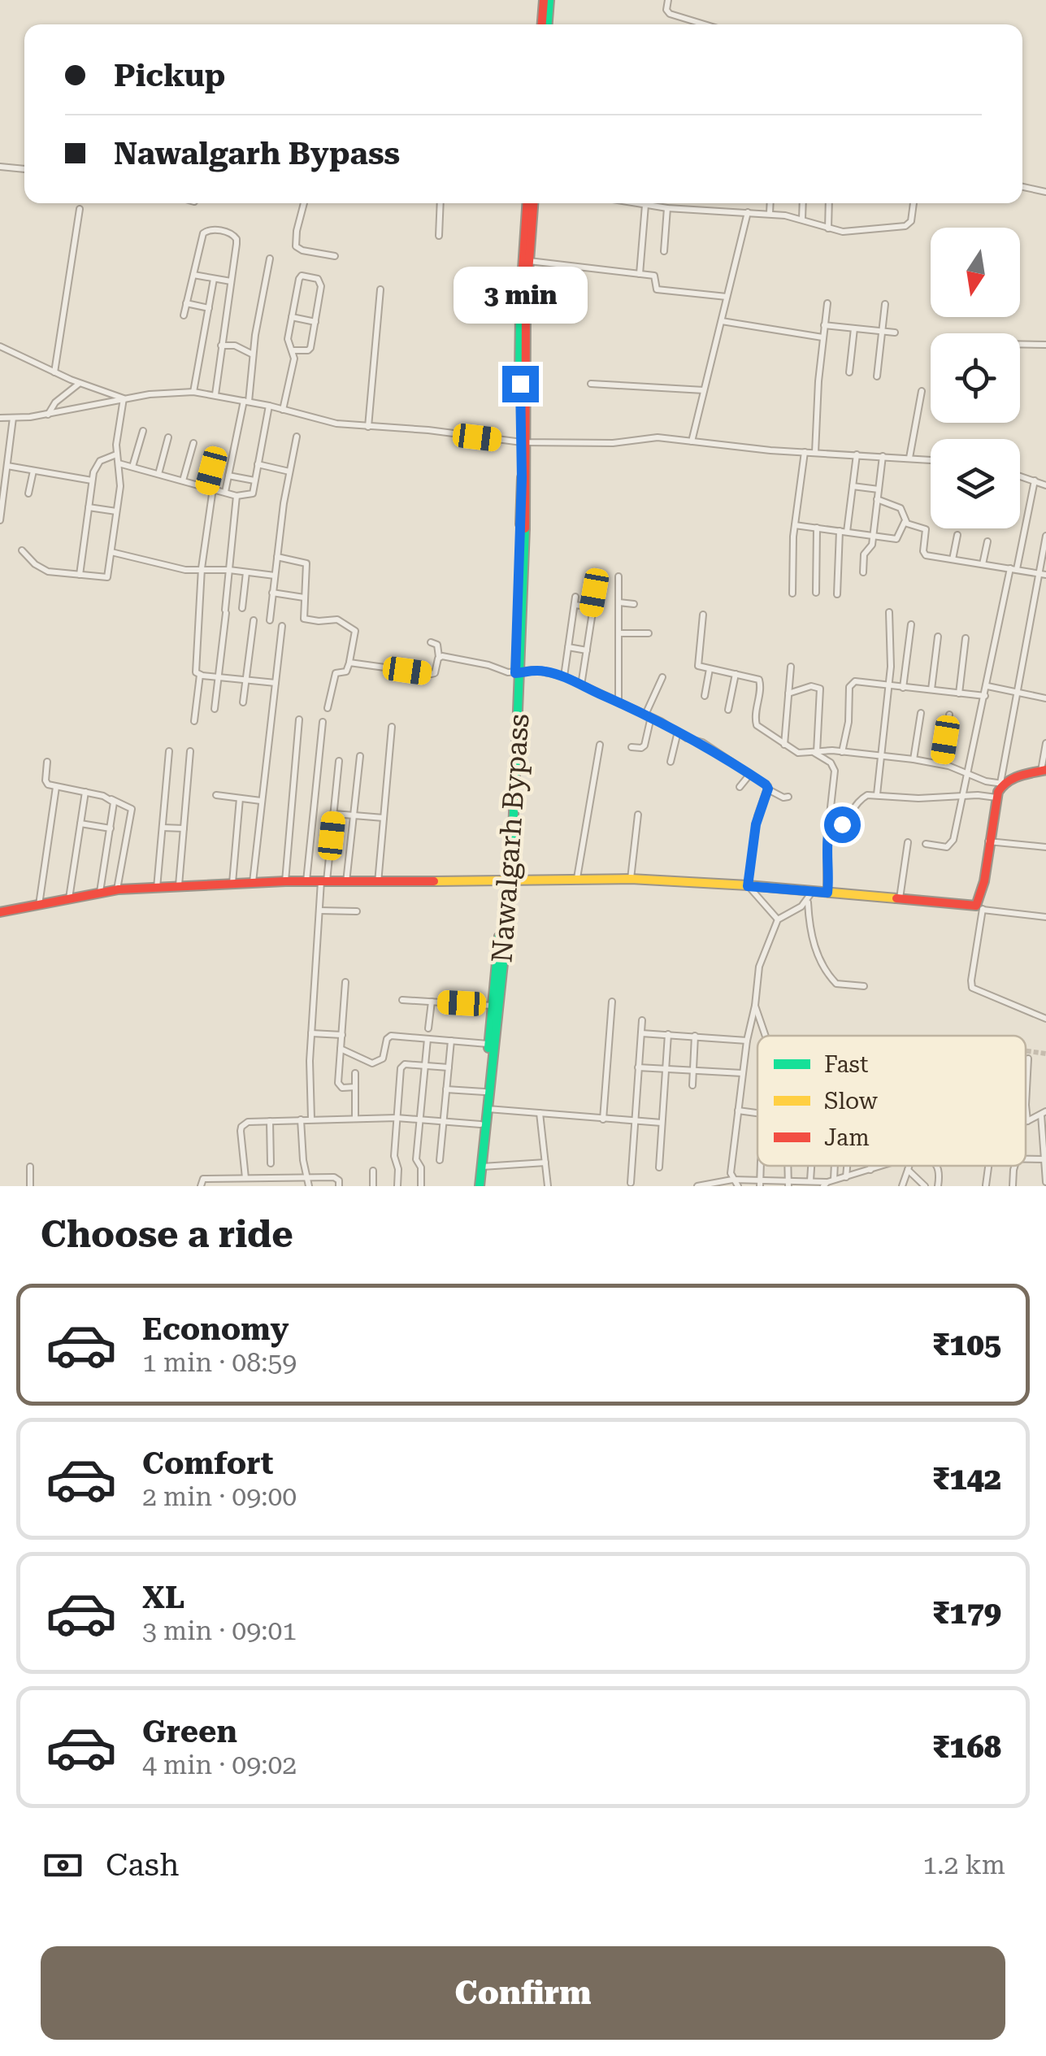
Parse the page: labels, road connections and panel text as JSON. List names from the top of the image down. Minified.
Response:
{"streets":{"main road":["Nawalgarh Bypass"]},"legend":["Fast","Slow","Jam"],"north":"bottom","page":{"banner":["Pickup","Nawalgarh Bypass"],"bubble":"3 min","heading":"Choose a ride","list":[{"name":"Economy","note":"1 min · 08:59","value":"₹105"},{"name":"Comfort","note":"2 min · 09:00","value":"₹142"},{"name":"XL","note":"3 min · 09:01","value":"₹179"},{"name":"Green","note":"4 min · 09:02","value":"₹168"}],"pay":["Cash","1.2 km"],"buttons":"Confirm"}}
